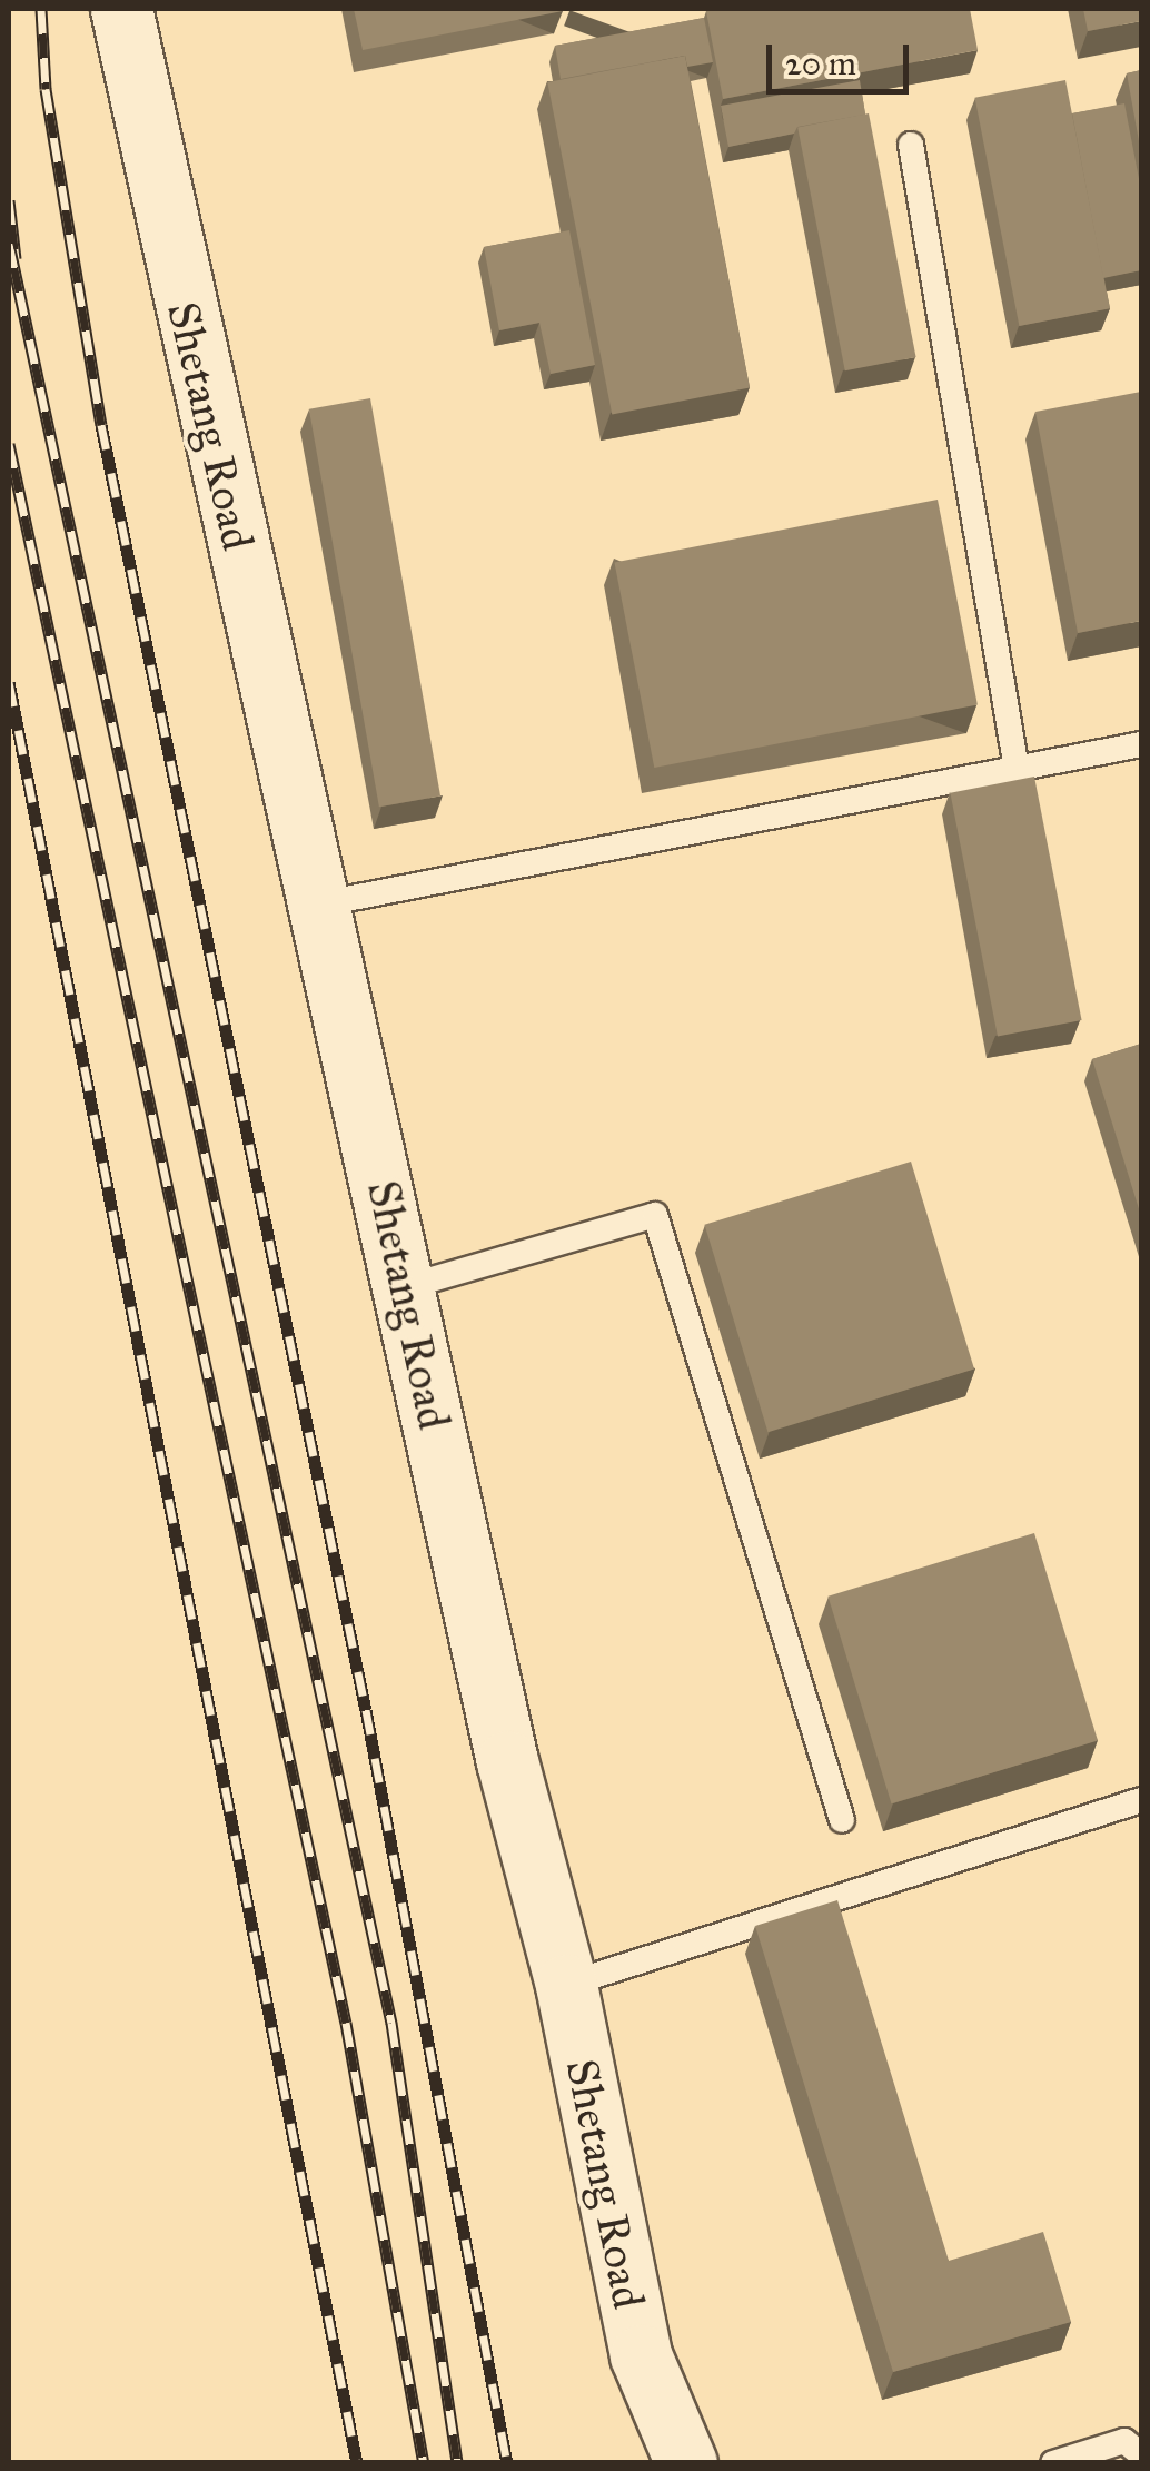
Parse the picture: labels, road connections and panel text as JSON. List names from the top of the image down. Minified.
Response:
{"streets":{"main road":["Shetang Road"]},"scale_bar":"20 m"}
